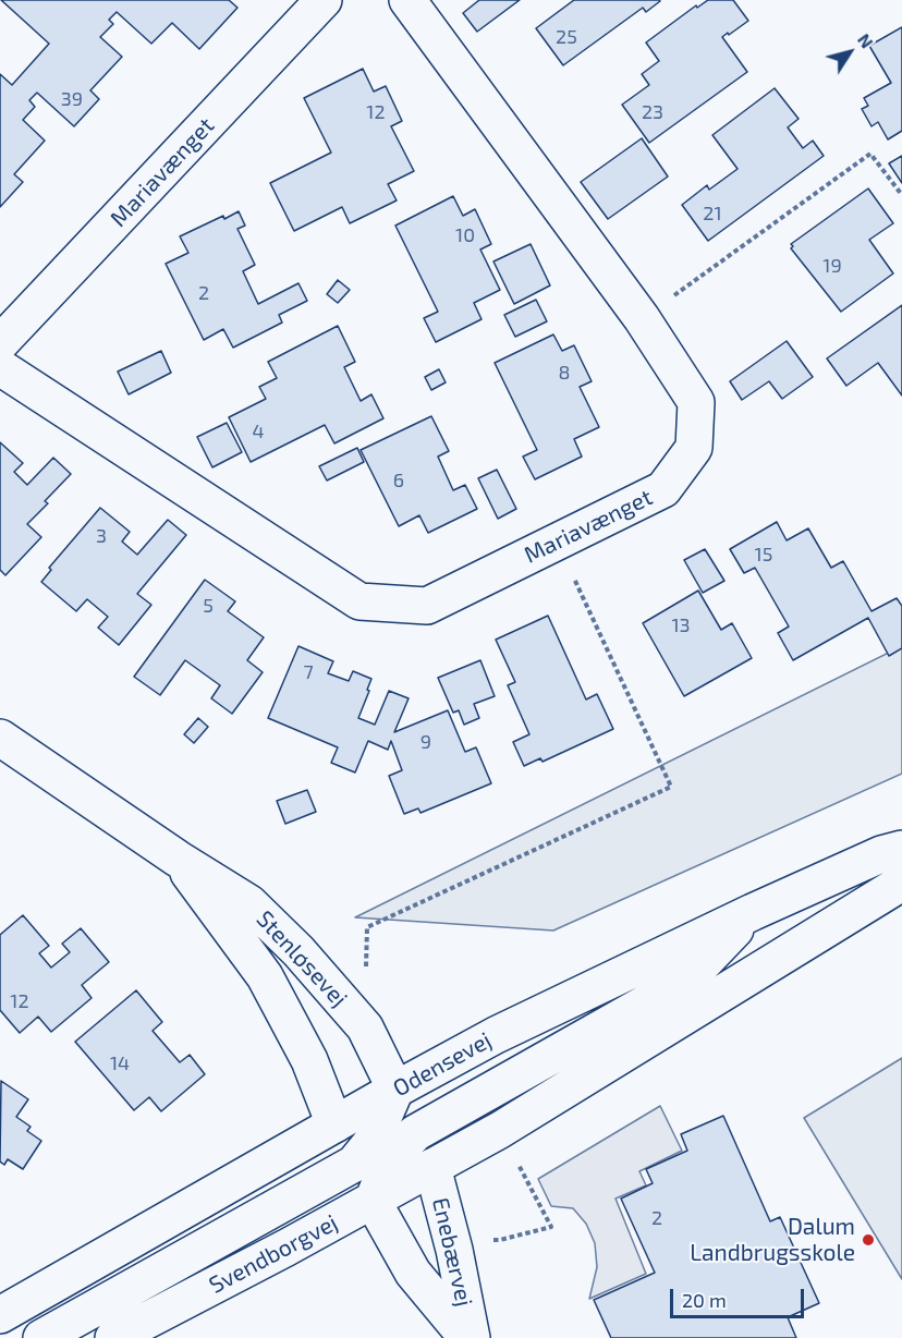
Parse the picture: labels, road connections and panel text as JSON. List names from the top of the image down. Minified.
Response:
{"streets":{"main road":["Mariavænget","Stenløsevej","Odensevej","Enebærvej","Svendborgvej"]},"crossings":[["Stenløsevej","Odensevej"],["Stenløsevej","Enebærvej"],["Enebærvej","Svendborgvej"]],"places":["Dalum Landbrugsskole"],"house_numbers":["25","39","12","23","21","10","19","2","8","4","6","3","15","5","13","7","9","12","14","2"],"scale_bar":"20 m","north":"top right"}
